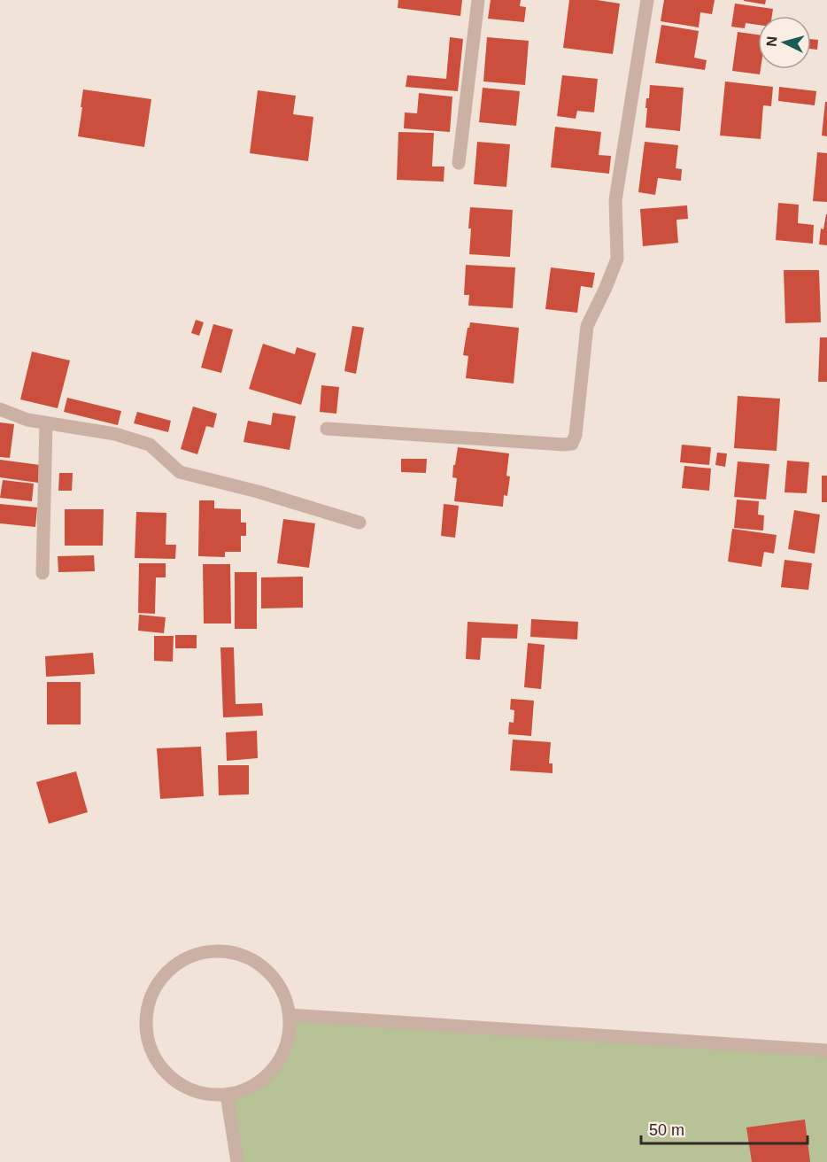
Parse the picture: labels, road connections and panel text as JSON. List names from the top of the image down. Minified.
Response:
{"scale_bar":"50 m","north":"left"}
